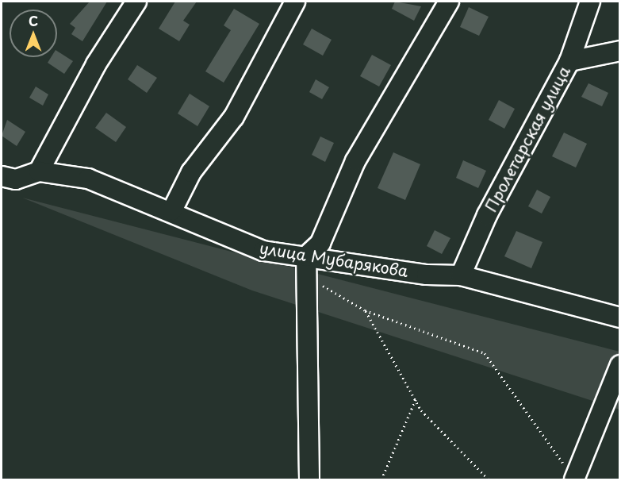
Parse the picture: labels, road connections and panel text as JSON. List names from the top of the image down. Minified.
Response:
{"streets":{"street":["Пролетарская улица","улица Мубарякова"]},"crossings":[["Пролетарская улица","улица Мубарякова"]],"north":"top"}
